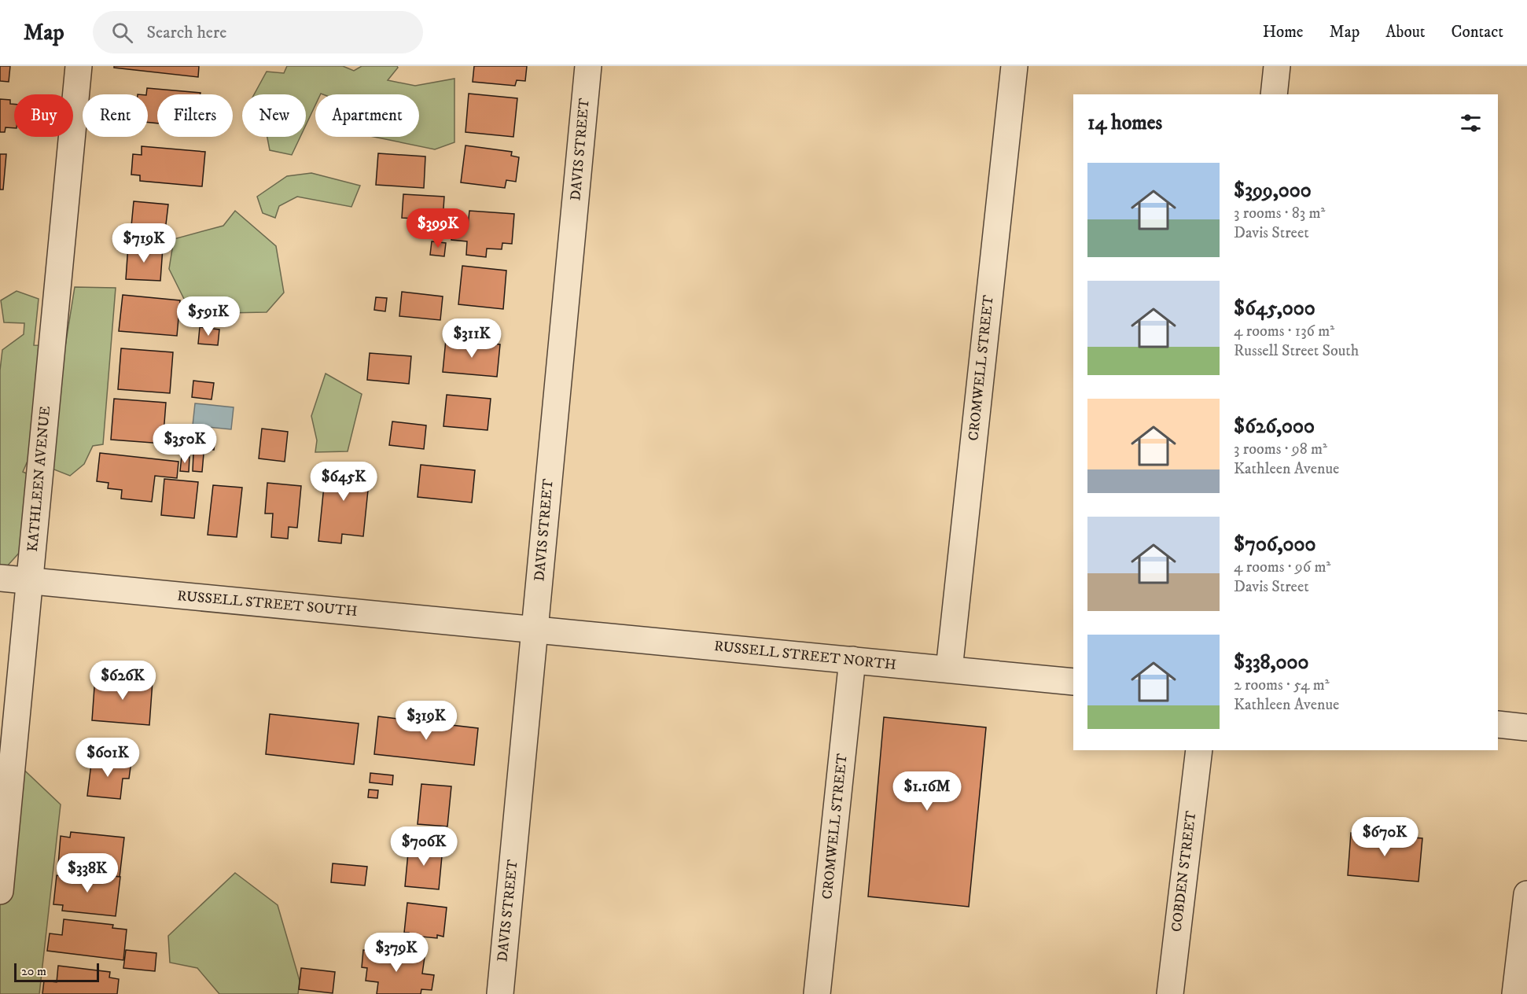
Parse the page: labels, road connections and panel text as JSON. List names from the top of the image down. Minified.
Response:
{"streets":{"street":["DAVIS STREET","CROMWELL STREET","KATHLEEN AVENUE","RUSSELL STREET SOUTH","RUSSELL STREET NORTH","COBDEN STREET"]},"crossings":[["DAVIS STREET","RUSSELL STREET SOUTH"],["DAVIS STREET","RUSSELL STREET NORTH"],["CROMWELL STREET","RUSSELL STREET NORTH"],["KATHLEEN AVENUE","RUSSELL STREET SOUTH"],["RUSSELL STREET SOUTH","RUSSELL STREET NORTH"]],"scale_bar":"20 m","page":{"header":"Map","search":"Search here","nav":["Home","Map","About","Contact"],"chip":["Buy","Rent","Filters","New","Apartment"],"heading":"14 homes","list":[{"name":"$399,000","note":"3 rooms · 83 m² · Davis Street"},{"name":"$645,000","note":"4 rooms · 136 m² · Russell Street South"},{"name":"$626,000","note":"3 rooms · 98 m² · Kathleen Avenue"},{"name":"$706,000","note":"4 rooms · 96 m² · Davis Street"},{"name":"$338,000","note":"2 rooms · 54 m² · Kathleen Avenue"}],"price":["$399K","$719K","$591K","$311K","$350K","$645K","$626K","$319K","$601K","$1.16M","$670K","$706K","$338K","$379K"],"scale":"20 m"}}
